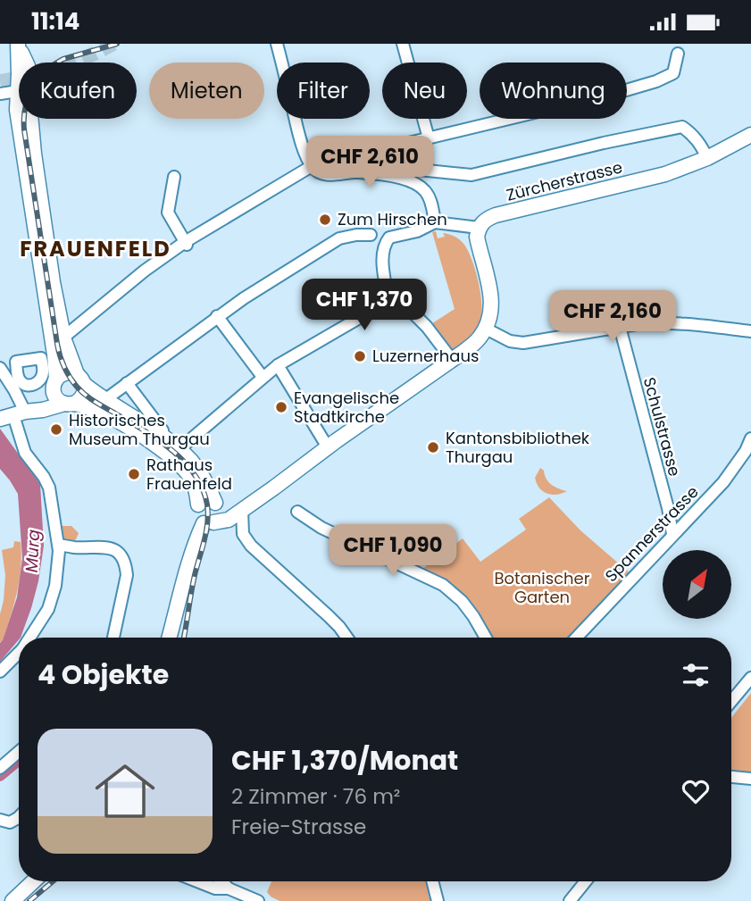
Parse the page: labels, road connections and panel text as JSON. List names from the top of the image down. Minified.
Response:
{"streets":{"main road":["Zürcherstrasse"],"street":["Schulstrasse","Spannerstrasse"]},"crossings":[["Schulstrasse","Spannerstrasse"]],"districts":["FRAUENFELD"],"water":["Murg"],"parks":["Botanischer Garten"],"places":["Zum Hirschen","Luzernerhaus","Evangelische Stadtkirche","Historisches Museum Thurgau","Kantonsbibliothek Thurgau","Rathaus Frauenfeld"],"north":"top right","page":{"status":"11:14","chip":["Kaufen","Mieten","Filter","Neu","Wohnung"],"price":["CHF 2,610","CHF 1,370","CHF 2,160","CHF 1,090"],"heading":"4 Objekte","list":[{"name":"CHF 1,370/Monat","note":"2 Zimmer · 76 m² · Freie-Strasse"}]}}
